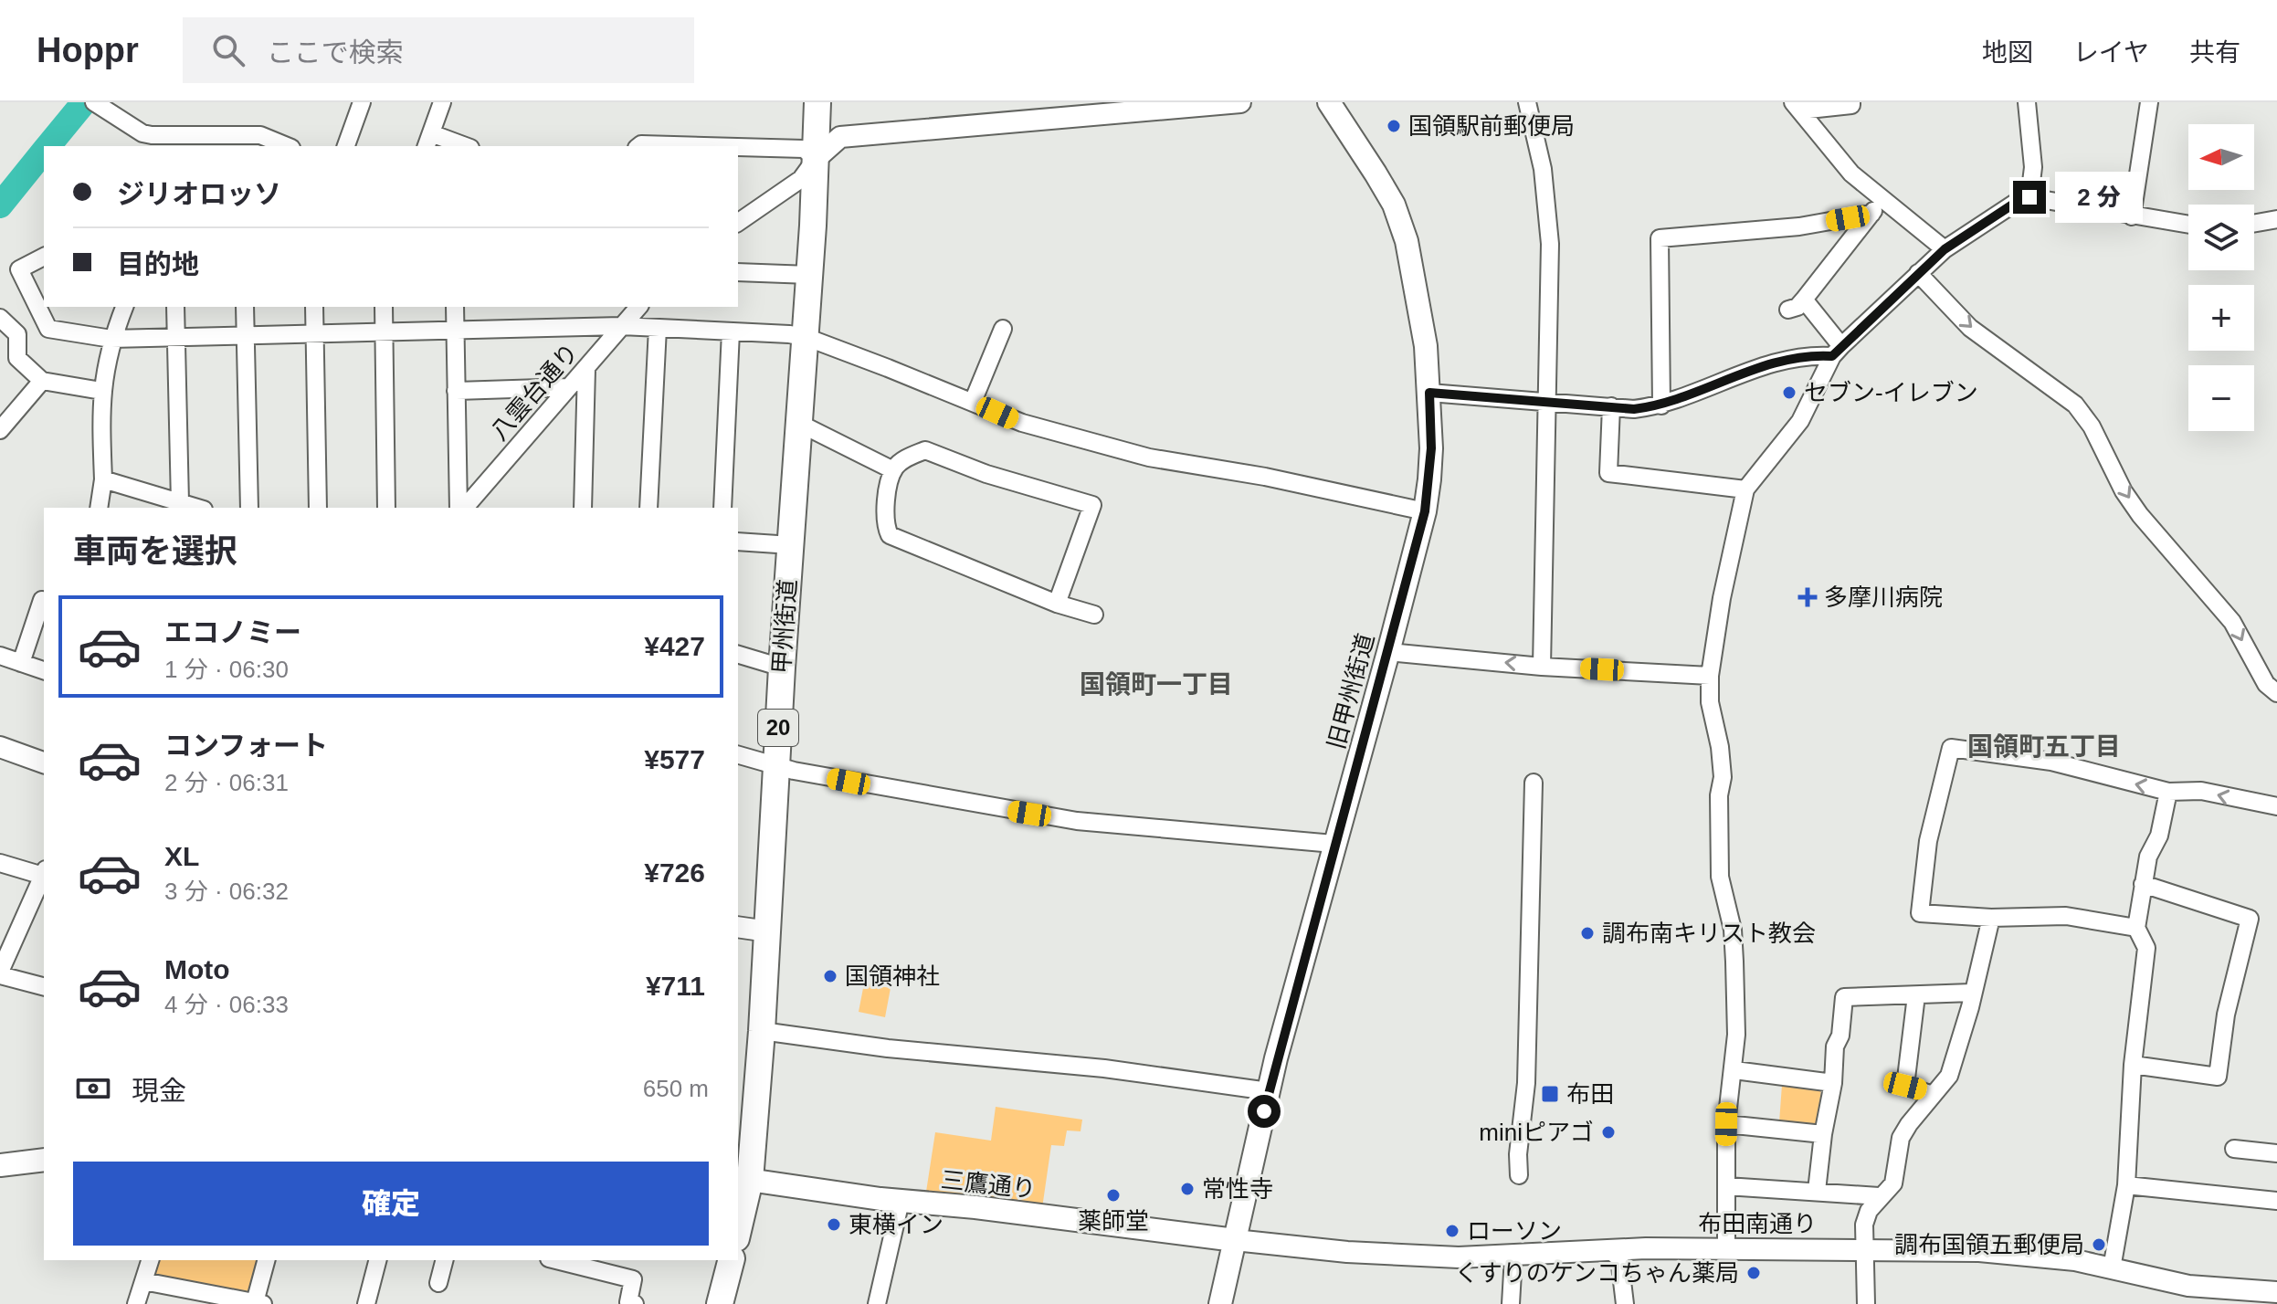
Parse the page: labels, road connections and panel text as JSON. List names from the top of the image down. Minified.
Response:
{"streets":{"highway":["甲州街道","20"],"main road":["旧甲州街道","三鷹通り"],"street":["八雲台通り","布田南通り"]},"crossings":[["甲州街道","20"],["甲州街道","三鷹通り"],["旧甲州街道","三鷹通り"],["旧甲州街道","布田南通り"],["三鷹通り","布田南通り"]],"districts":["国領町一丁目","国領町五丁目"],"places":{"other":["国領駅前郵便局","セブン-イレブン","調布南キリスト教会","国領神社","miniピアゴ","常性寺","薬師堂","東横イン","ローソン","調布国領五郵便局","くすりのケンコちゃん薬局"],"health":["多摩川病院"],"transit":["布田"]},"north":"left","page":{"header":"Hoppr","search":"ここで検索","nav":["地図","レイヤ","共有"],"map_buttons":["+","−"],"banner":["ジリオロッソ","目的地"],"bubble":"2 分","heading":"車両を選択","list":[{"name":"エコノミー","note":"1 分 · 06:30","value":"¥427"},{"name":"コンフォート","note":"2 分 · 06:31","value":"¥577"},{"name":"XL","note":"3 分 · 06:32","value":"¥726"},{"name":"Moto","note":"4 分 · 06:33","value":"¥711"}],"pay":["現金","650 m"],"buttons":"確定"}}
